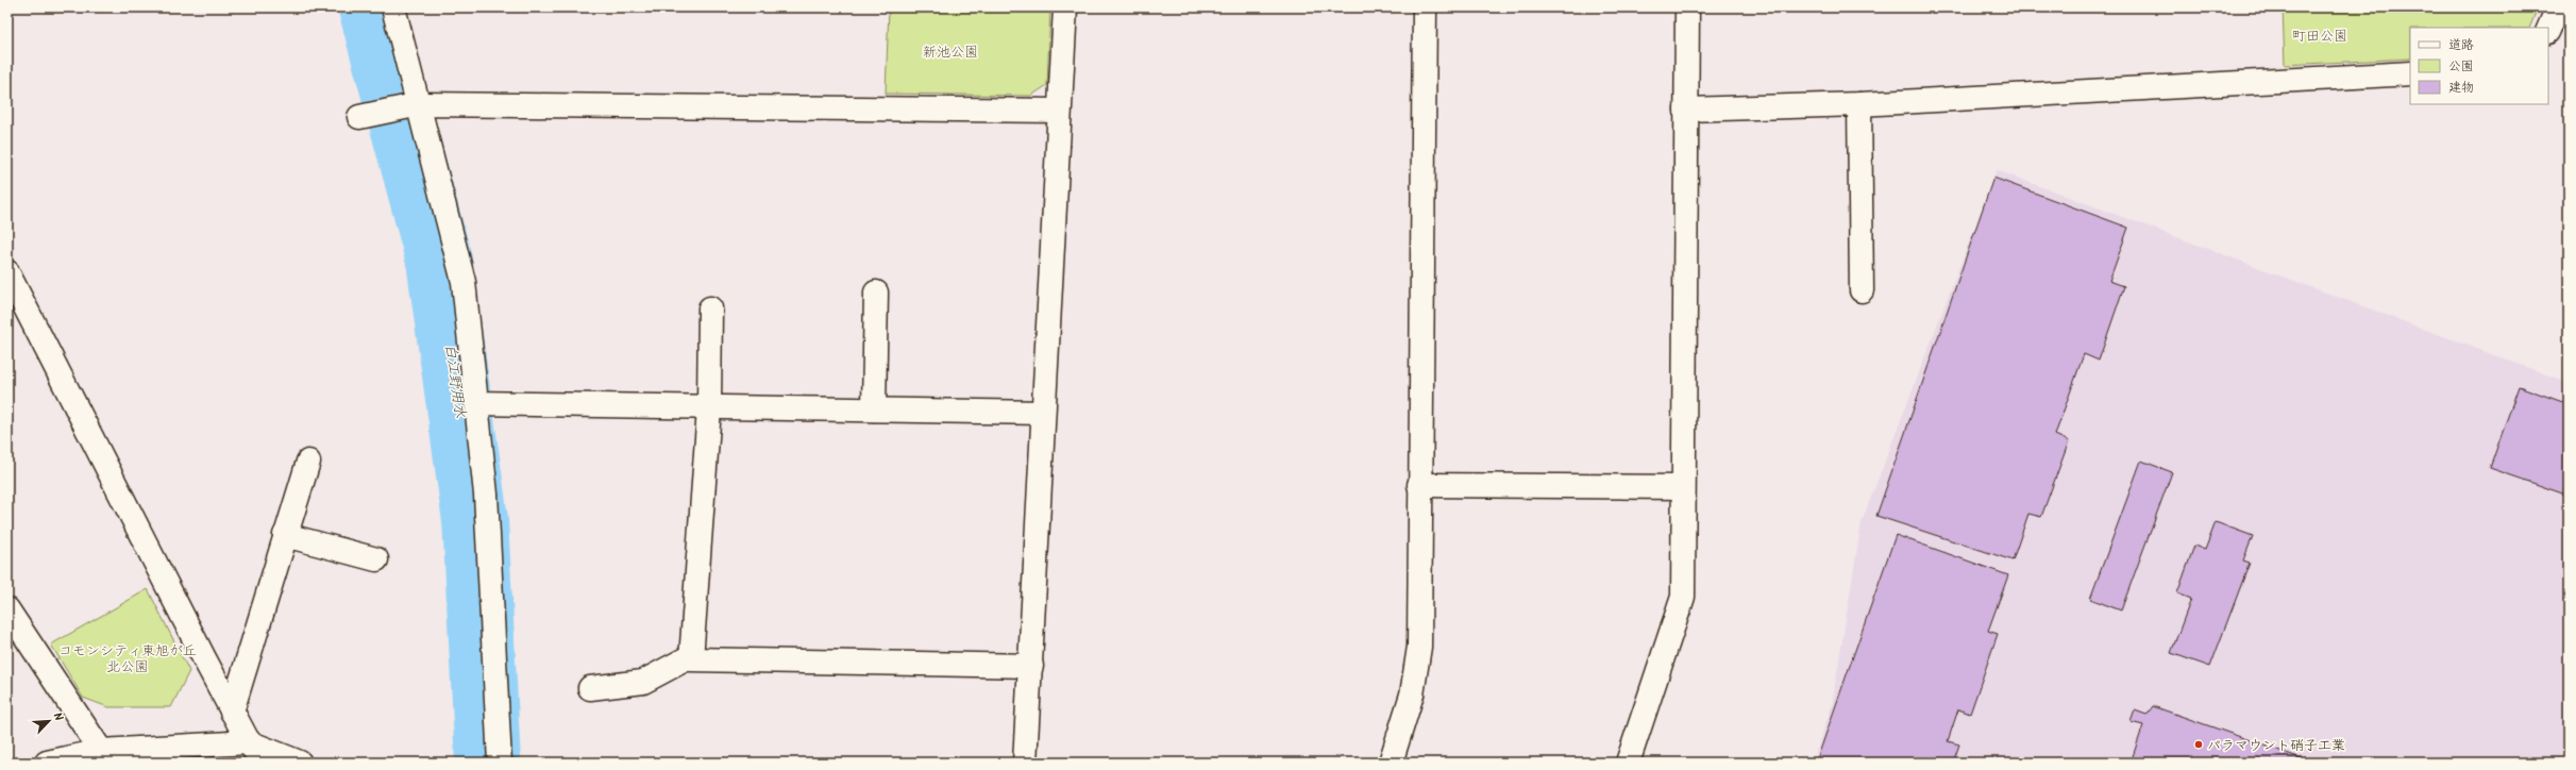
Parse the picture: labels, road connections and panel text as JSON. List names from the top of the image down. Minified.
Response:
{"water":["白江野用水"],"parks":["町田公園","新池公園","コモンシティ東旭が丘 北公園"],"places":["パラマウント硝子工業"],"legend":["道路","公園","建物"],"north":"top right"}
